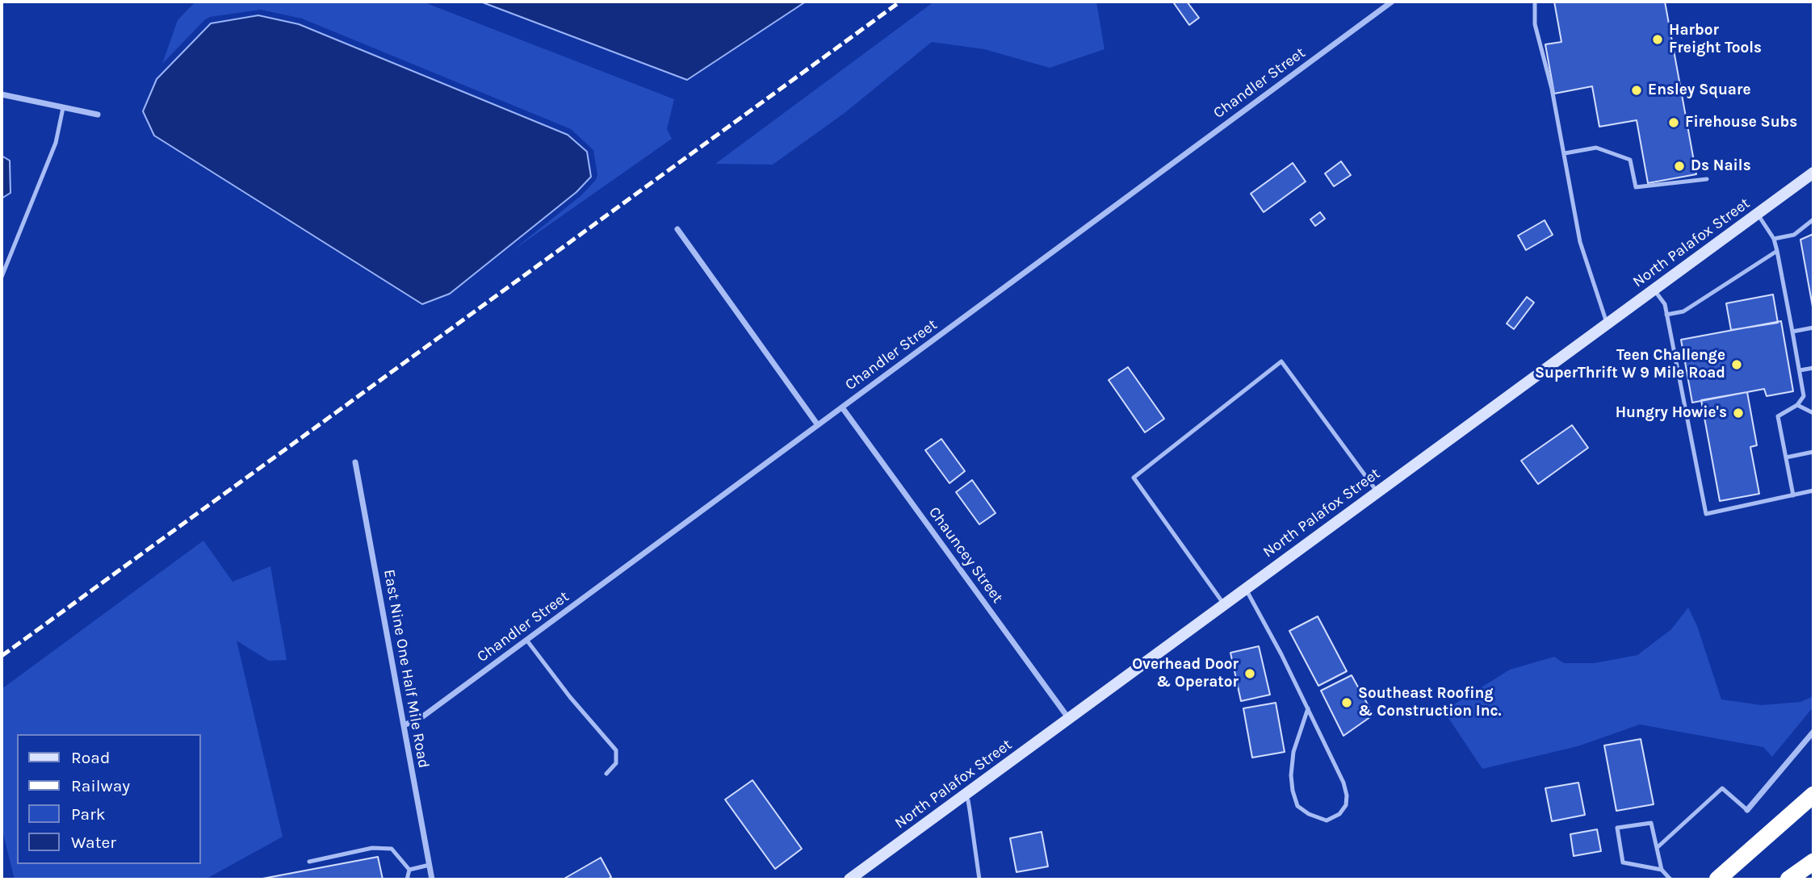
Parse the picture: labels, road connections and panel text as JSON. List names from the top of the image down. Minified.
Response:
{"streets":{"main road":["North Palafox Street"],"street":["Chandler Street","Chauncey Street","East Nine One Half Mile Road"]},"crossings":[["Chandler Street","Chauncey Street"],["Chandler Street","East Nine One Half Mile Road"],["North Palafox Street","Chauncey Street"]],"places":["Harbor Freight Tools","Ensley Square","Firehouse Subs","Ds Nails","Teen Challenge SuperThrift W 9 Mile Road","Hungry Howie's","Overhead Door & Operator","Southeast Roofing & Construction Inc."],"legend":["Road","Railway","Park","Water"]}
